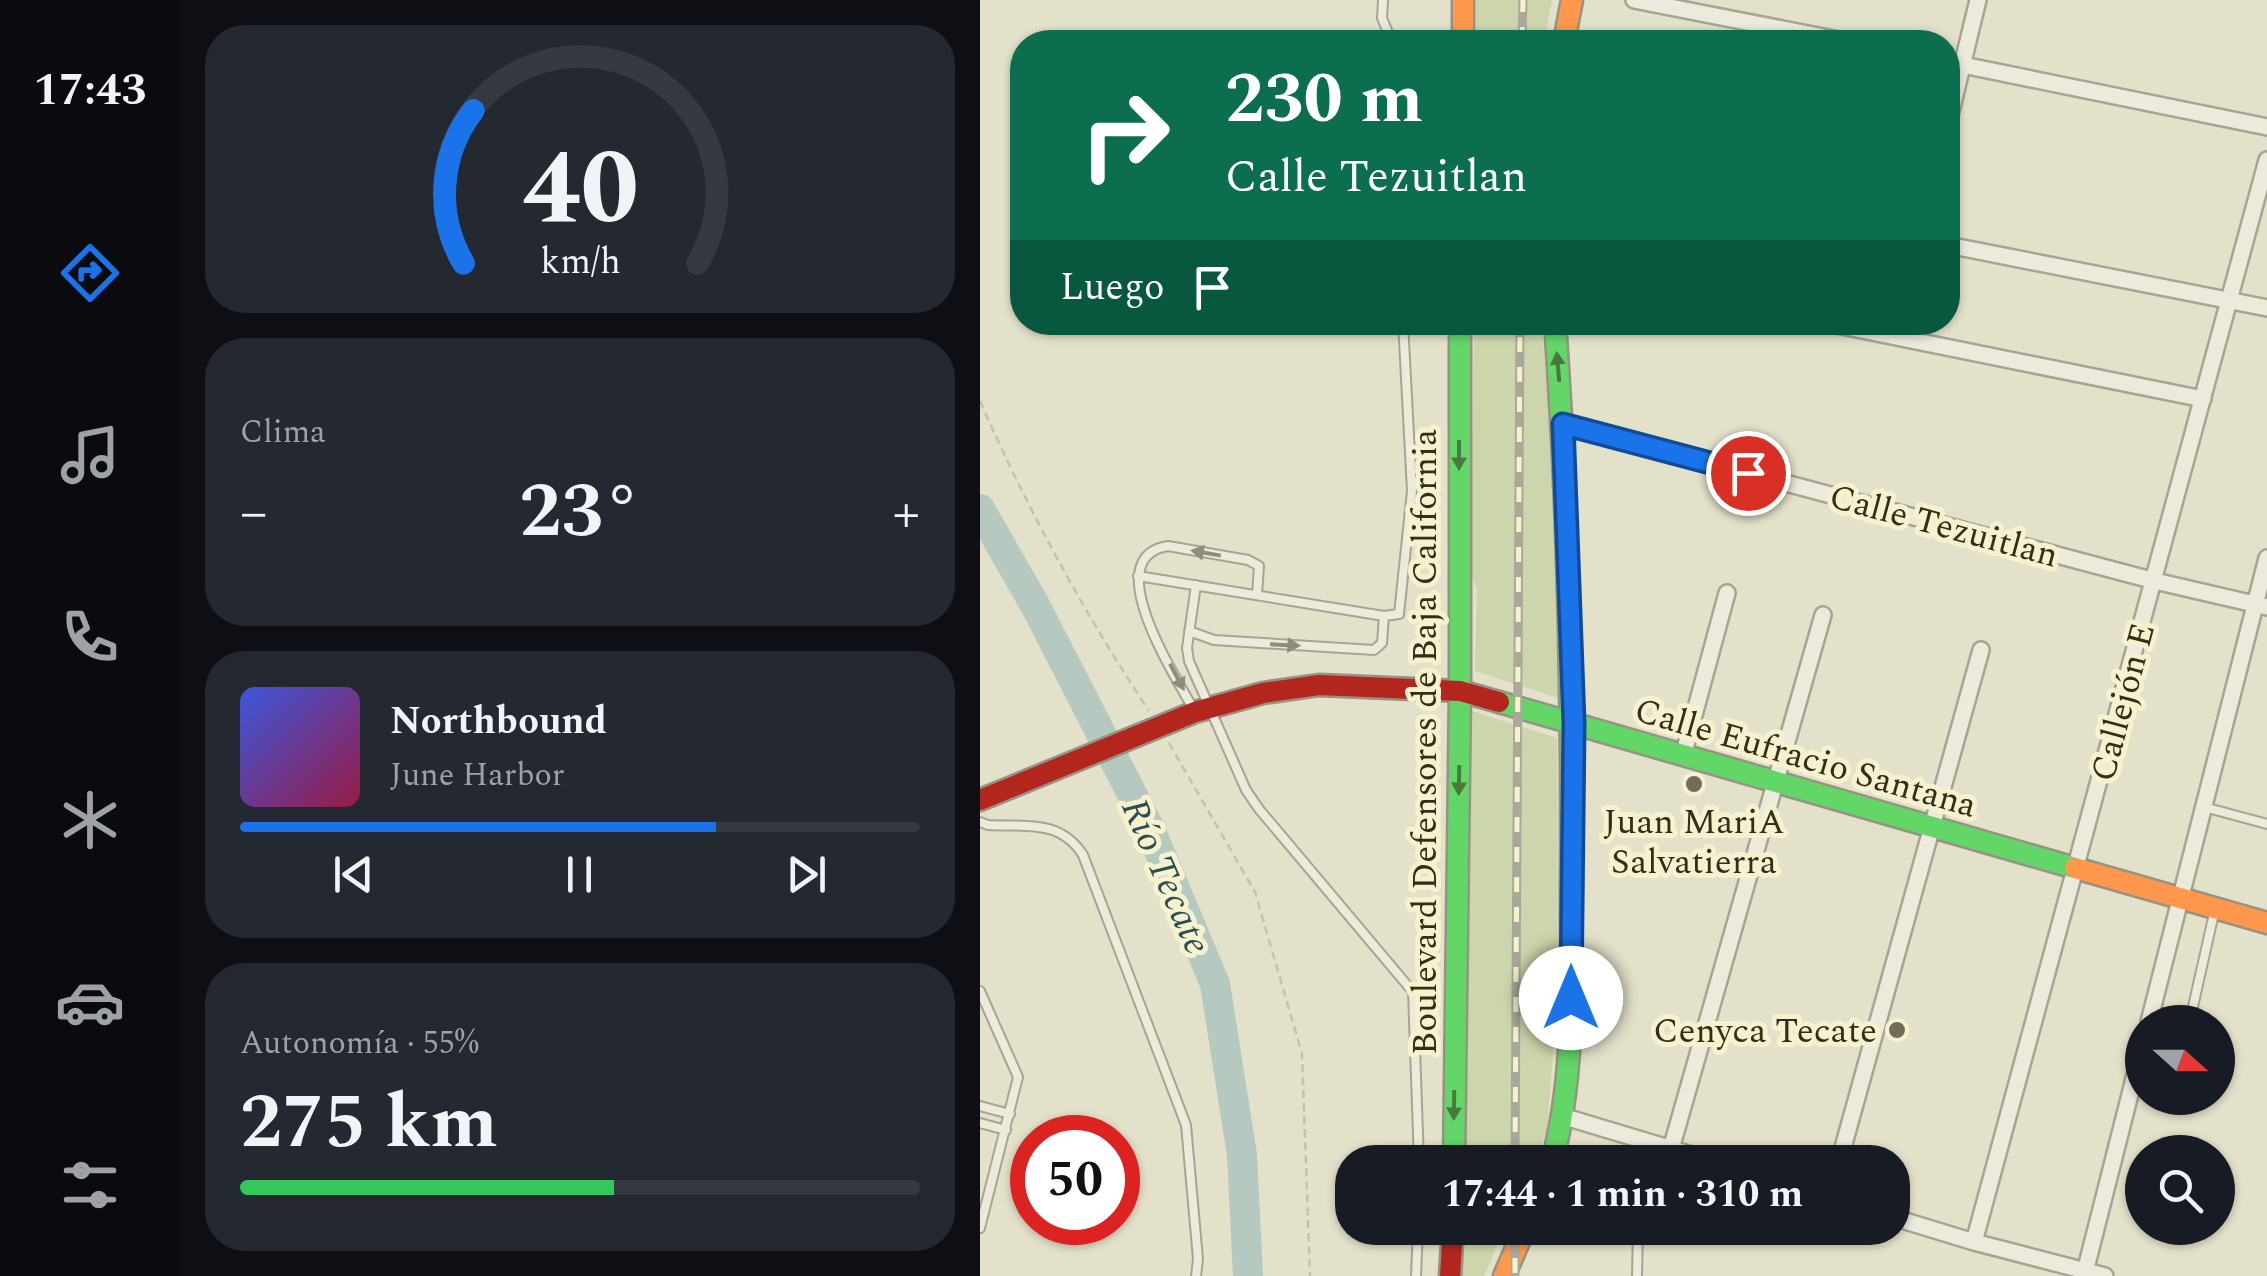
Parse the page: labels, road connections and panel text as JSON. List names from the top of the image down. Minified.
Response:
{"streets":{"main road":["Boulevard Defensores de Baja California","Calle Eufracio Santana"],"street":["Calle Tezuitlan","Callejón E"]},"crossings":[["Calle Tezuitlan","Callejón E"],["Callejón E","Calle Eufracio Santana"],["Boulevard Defensores de Baja California","Calle Eufracio Santana"]],"water":["Río Tecate"],"places":["Juan MariA Salvatierra","Cenyca Tecate"],"north":"right","page":{"tabs":"17:43","turn":["230 m","Calle Tezuitlan"],"then":"Luego","tile":["Clima",["Autonomía · 55%","275 km"]],"heat":["−","23°","+"],"song":["Northbound","June Harbor"],"limit":"50","trip":"17:44 · 1 min · 310 m","gauge":["40","km/h"]}}
